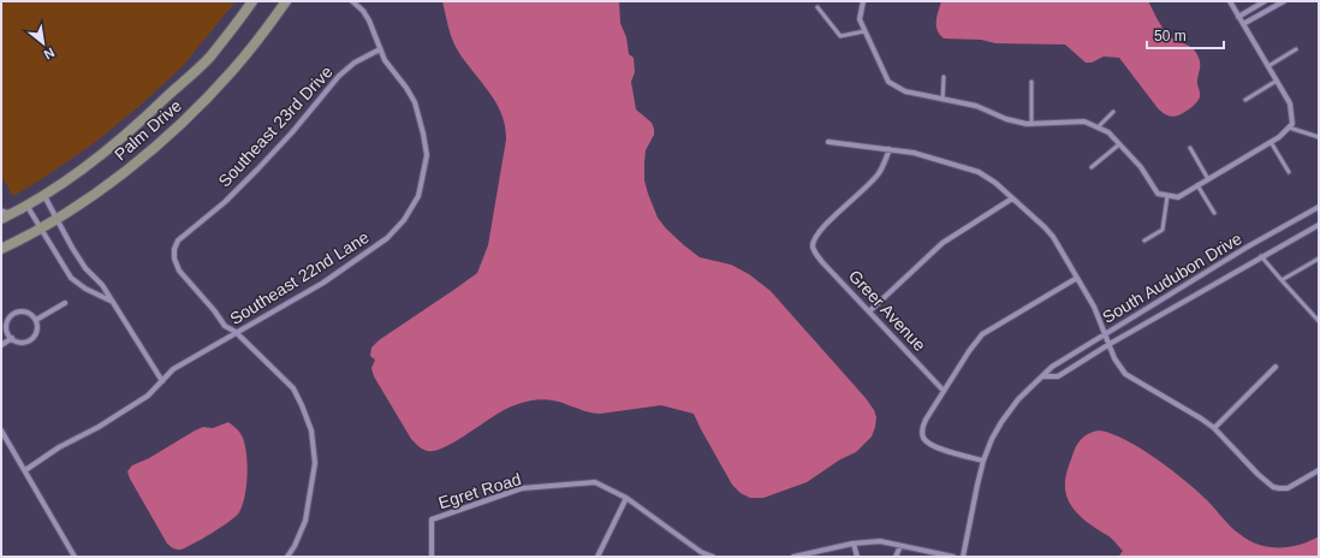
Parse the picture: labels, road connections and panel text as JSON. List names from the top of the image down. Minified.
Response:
{"streets":{"main road":["Palm Drive"],"street":["Southeast 23rd Drive","Southeast 22nd Lane","South Audubon Drive","Greer Avenue","Egret Road"]},"crossings":[["Southeast 23rd Drive","Southeast 22nd Lane"]],"scale_bar":"50 m","north":"bottom right"}
